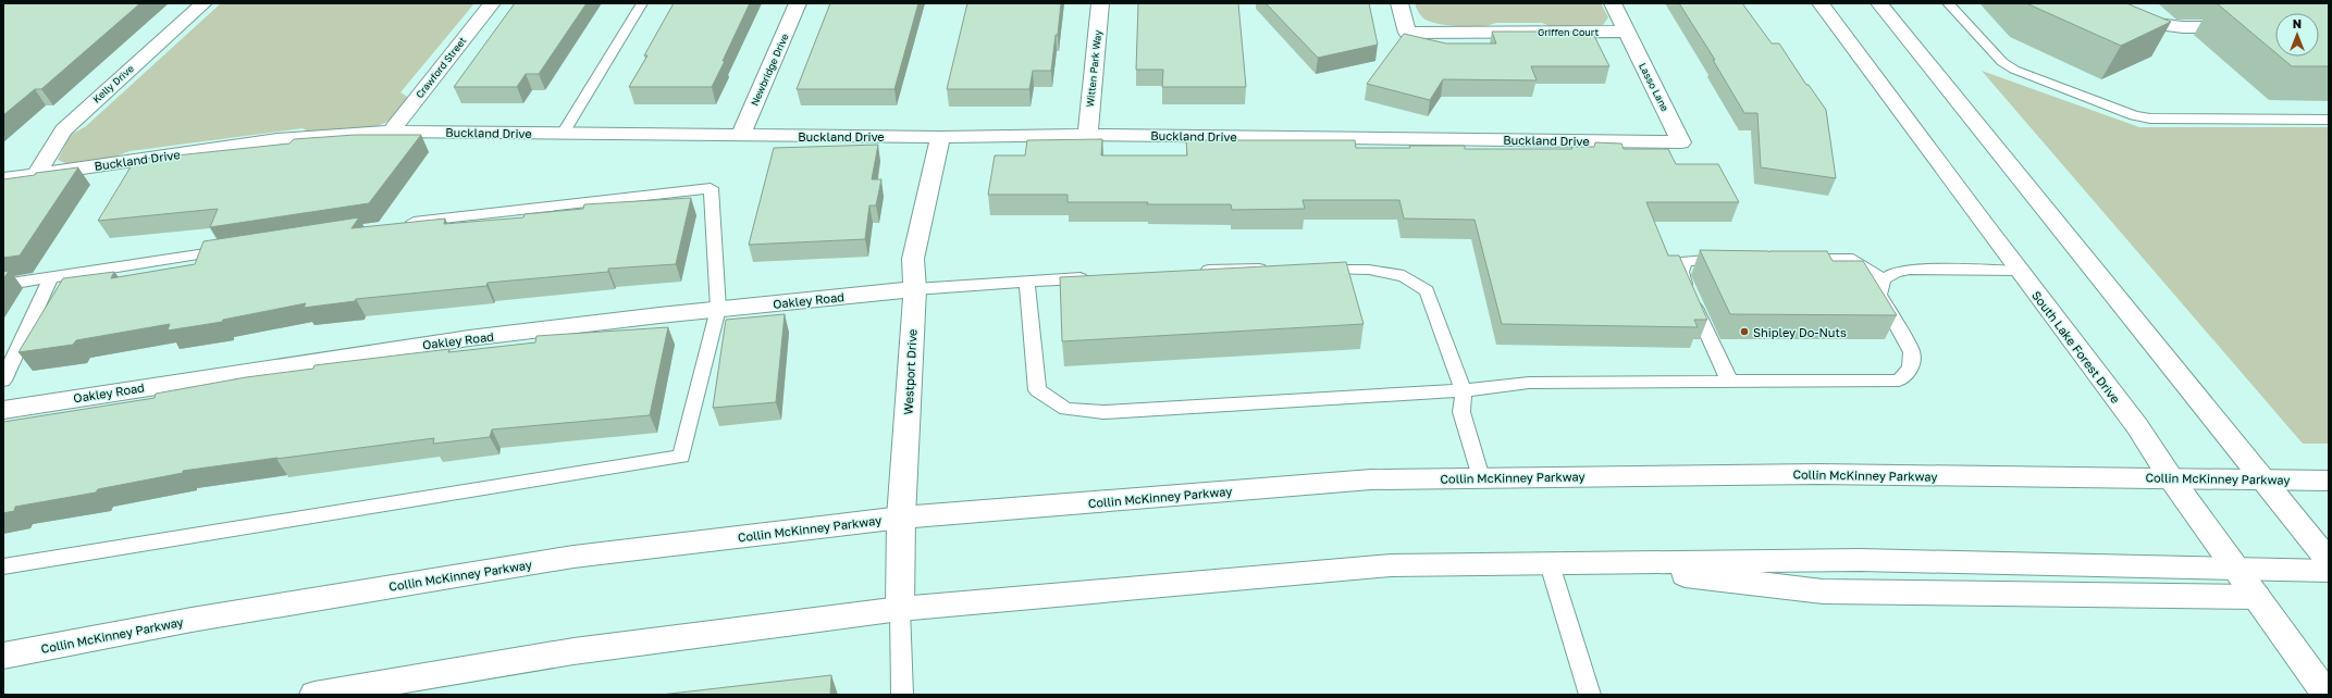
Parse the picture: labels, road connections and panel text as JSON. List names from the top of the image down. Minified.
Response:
{"streets":{"street":["Griffen Court","Crawford Street","Witten Park Way","Newbridge Drive","Kelly Drive","Lasso Lane","Buckland Drive","Oakley Road","South Lake Forest Drive","Westport Drive","Collin McKinney Parkway"]},"crossings":[["Griffen Court","Lasso Lane"],["Crawford Street","Buckland Drive"],["Witten Park Way","Buckland Drive"],["Newbridge Drive","Buckland Drive"],["Kelly Drive","Buckland Drive"],["Lasso Lane","Buckland Drive"],["Buckland Drive","Westport Drive"],["Oakley Road","Westport Drive"],["South Lake Forest Drive","Collin McKinney Parkway"],["Westport Drive","Collin McKinney Parkway"]],"places":["Shipley Do-Nuts"],"north":"top"}
